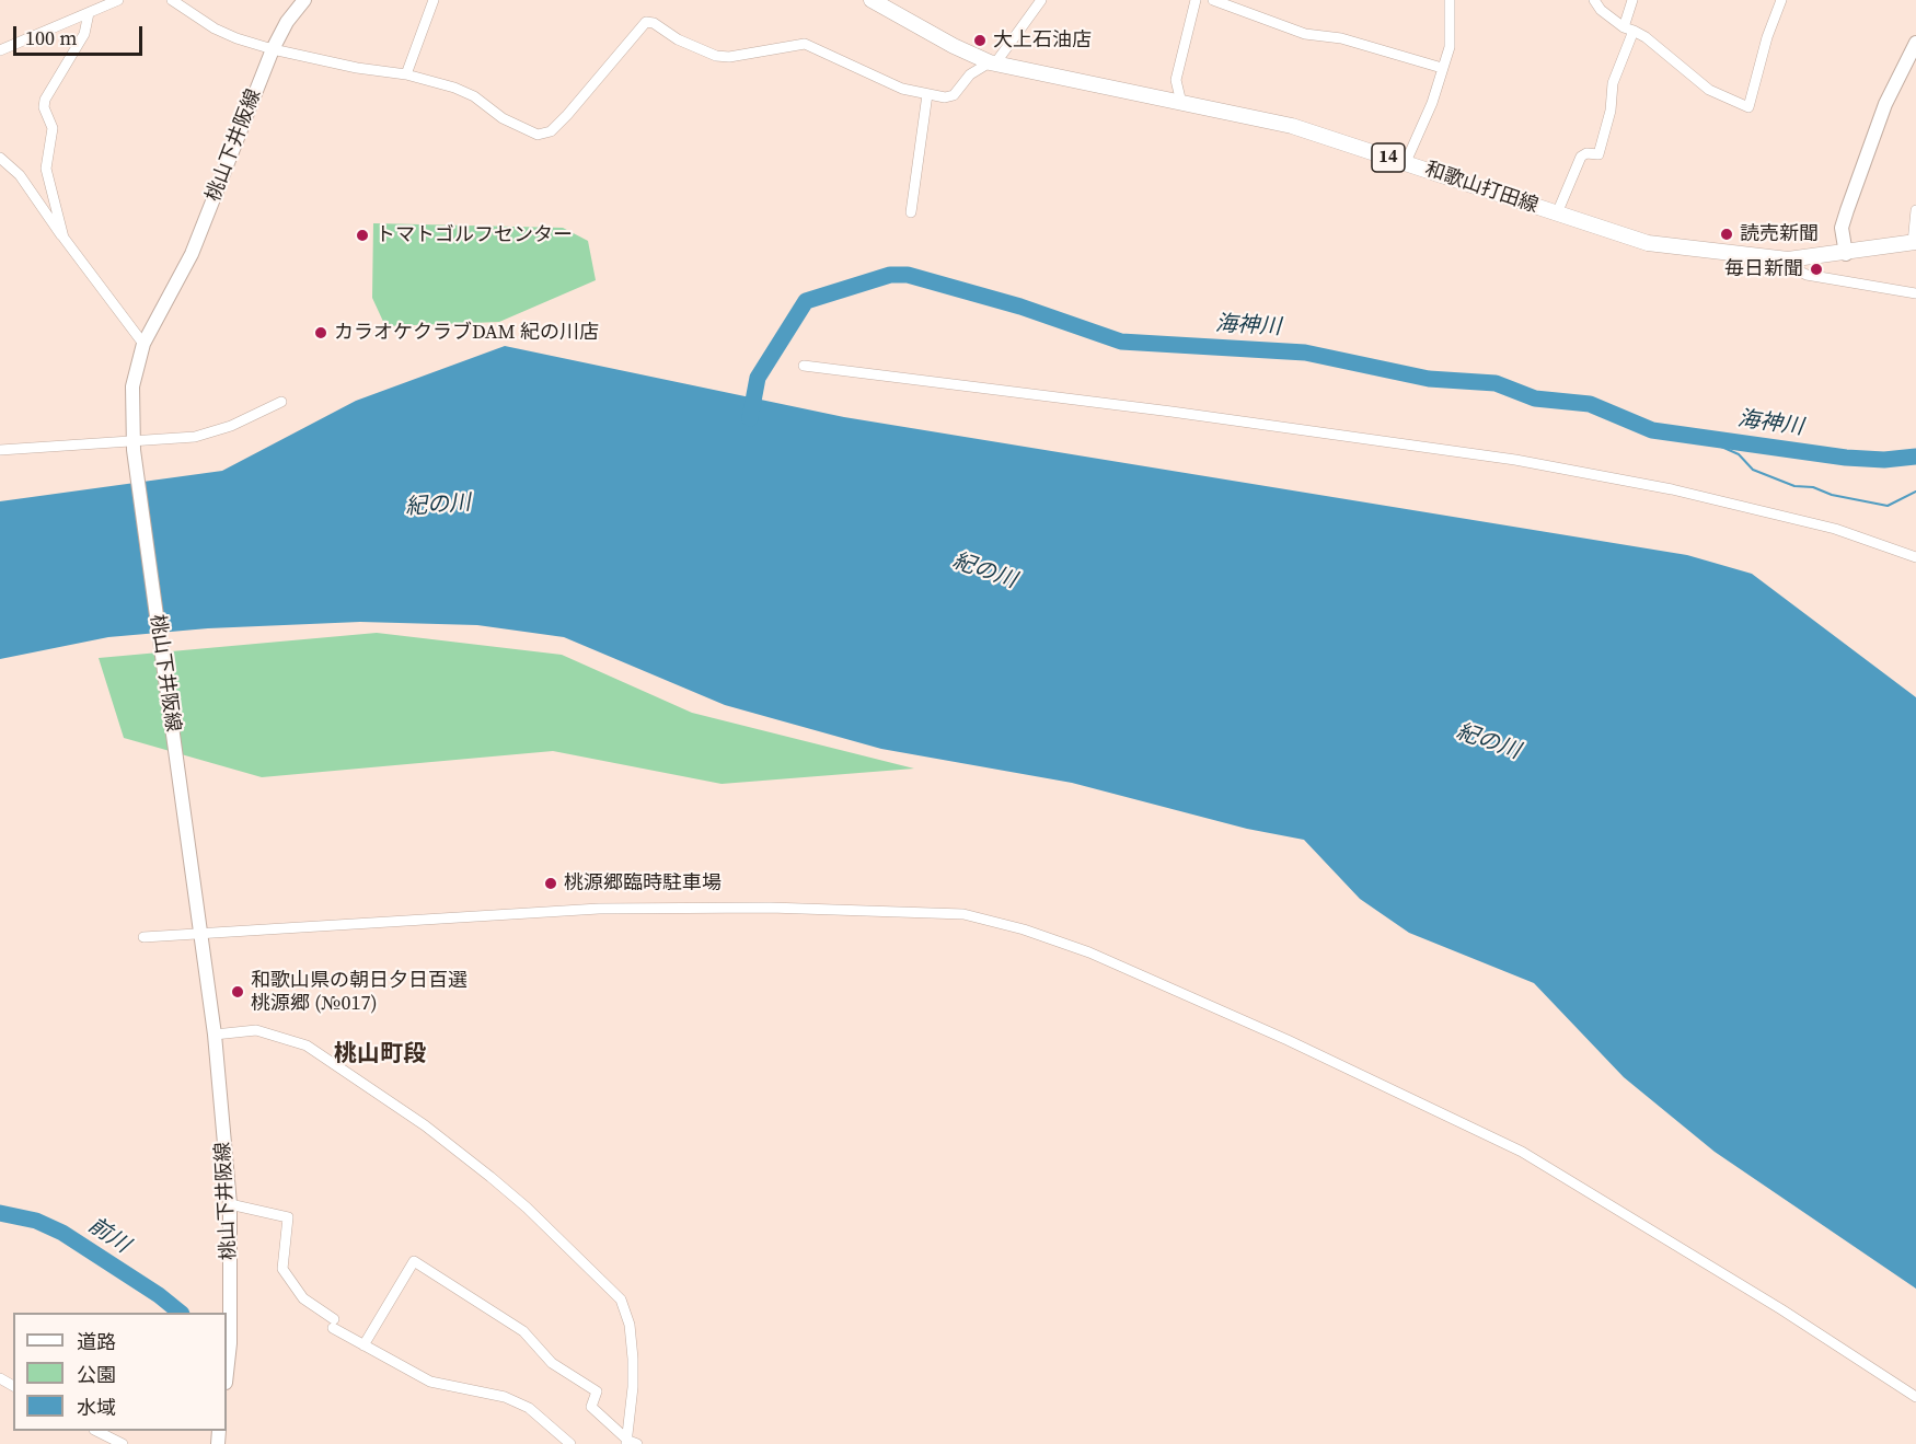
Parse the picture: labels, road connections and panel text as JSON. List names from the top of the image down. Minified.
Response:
{"streets":{"main road":["桃山下井阪線","14","和歌山打田線"]},"districts":["桃山町段"],"water":["海神川","紀の川","前川"],"places":["大上石油店","読売新聞","トマトゴルフセンター","毎日新聞","カラオケクラブDAM 紀の川店","桃源郷臨時駐車場","和歌山県の朝日夕日百選 桃源郷 (№017)"],"legend":["道路","公園","水域"],"scale_bar":"100 m"}
